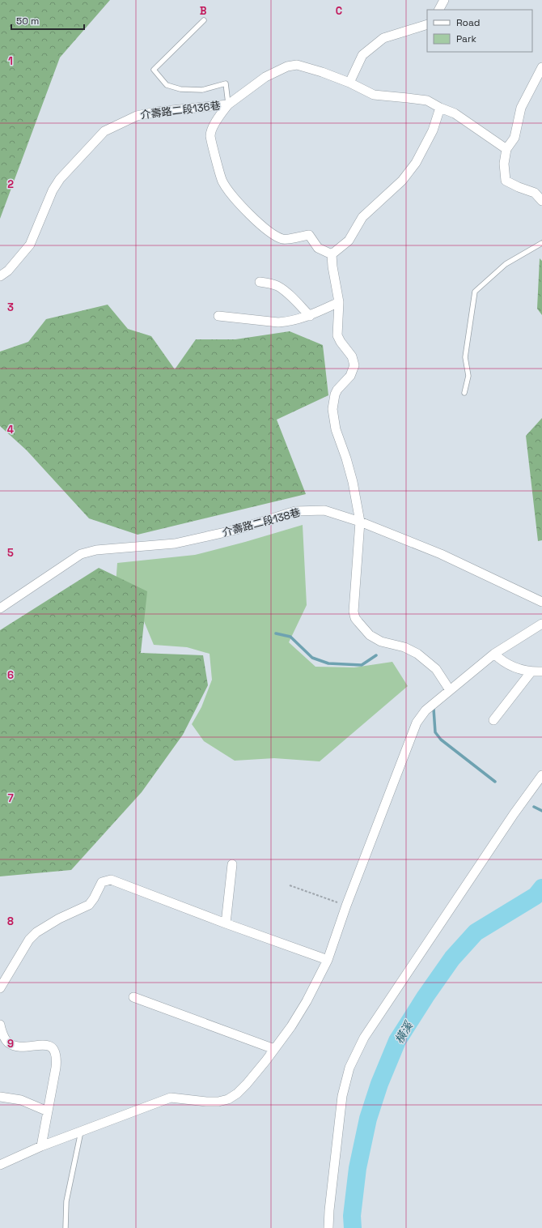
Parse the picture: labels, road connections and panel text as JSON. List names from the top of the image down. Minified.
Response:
{"streets":{"street":["介壽路二段136巷","介壽路二段138巷"]},"water":["橫溪"],"legend":["Road","Park"],"scale_bar":"50 m","grid":{"columns":["B","C"],"rows":["1","2","3","4","5","6","7","8","9"]}}
